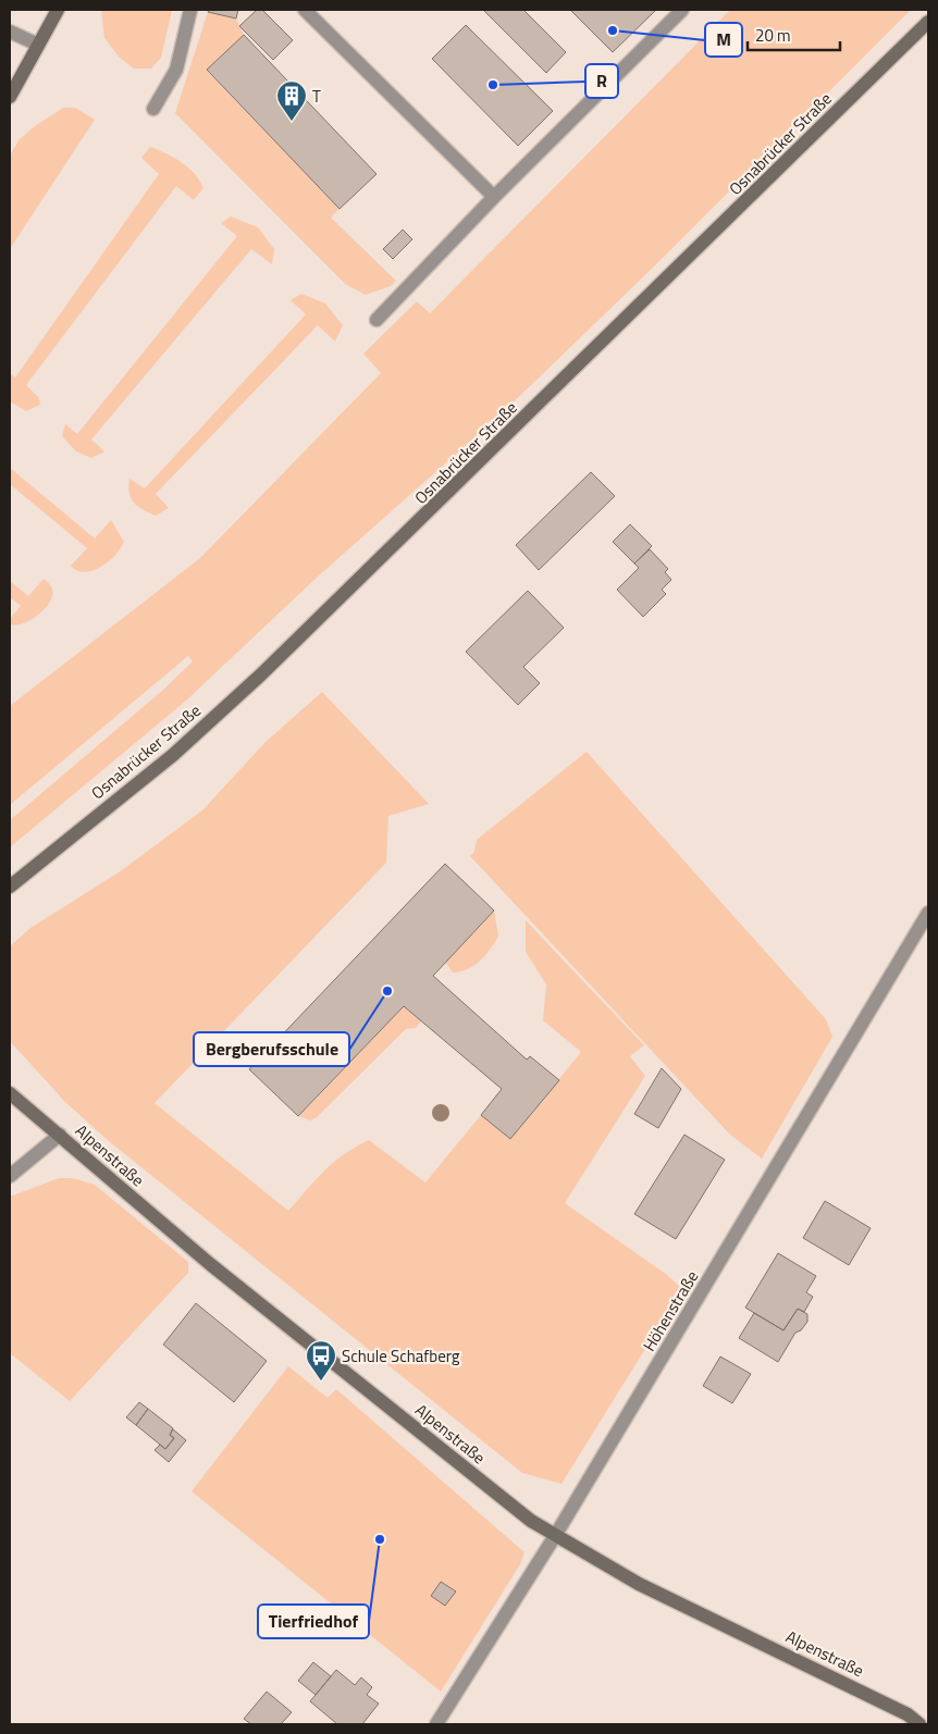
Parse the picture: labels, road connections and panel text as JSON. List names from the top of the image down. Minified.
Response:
{"streets":{"main road":["Osnabrücker Straße","Alpenstraße"],"street":["Höhenstraße"]},"crossings":[["Alpenstraße","Höhenstraße"]],"places":{"other":["M","R","Bergberufsschule","Tierfriedhof"],"building":["T"],"bus stop":["Schule Schafberg"]},"scale_bar":"20 m"}
